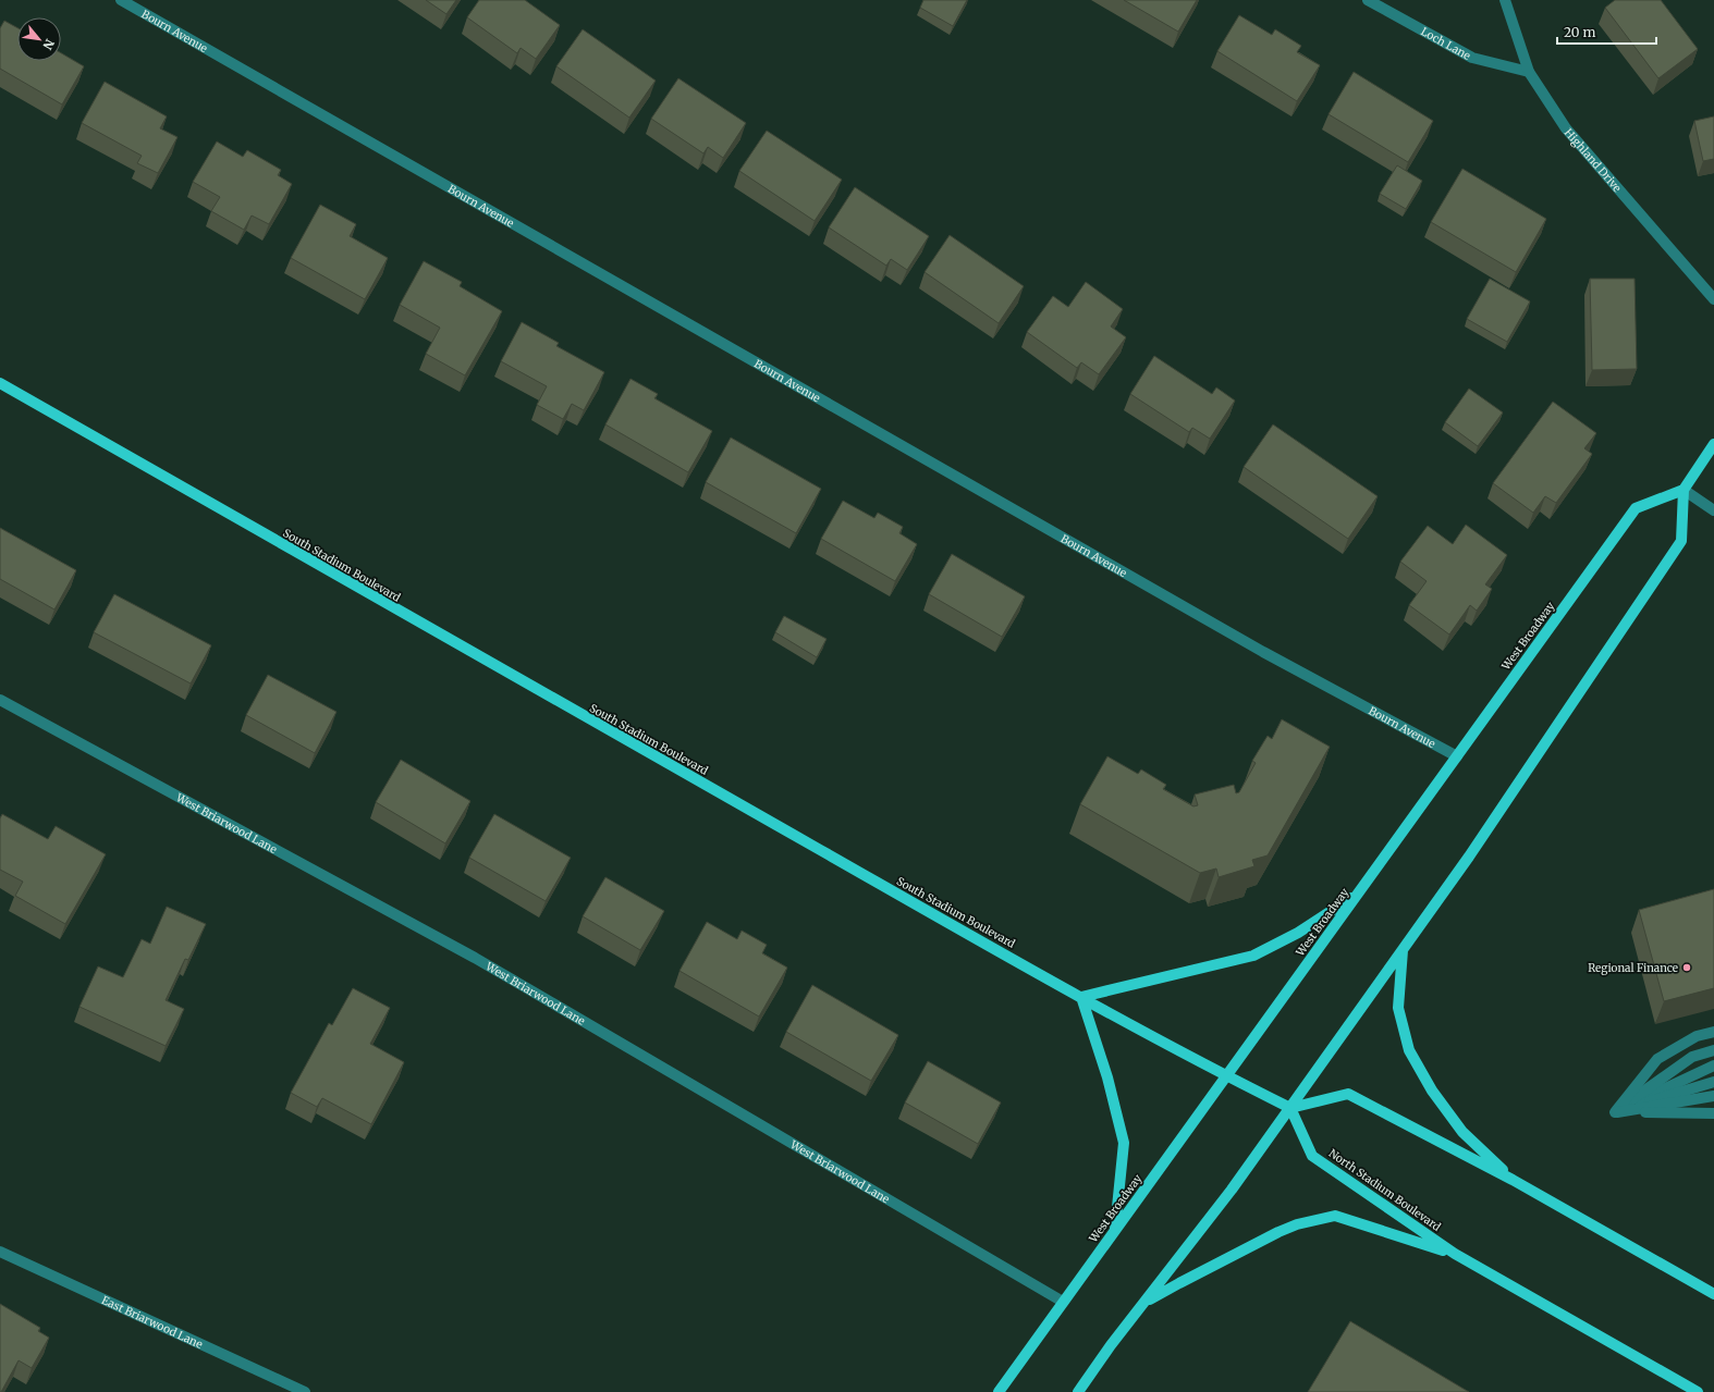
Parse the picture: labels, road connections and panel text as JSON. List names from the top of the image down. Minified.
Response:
{"streets":{"main road":["South Stadium Boulevard","West Broadway","North Stadium Boulevard"],"street":["Bourn Avenue","Loch Lane","Highland Drive","West Briarwood Lane","East Briarwood Lane"]},"crossings":[["Bourn Avenue","West Broadway"],["Loch Lane","Highland Drive"],["South Stadium Boulevard","West Broadway"],["South Stadium Boulevard","North Stadium Boulevard"],["West Broadway","West Briarwood Lane"]],"places":["Regional Finance"],"scale_bar":"20 m","north":"bottom right"}
